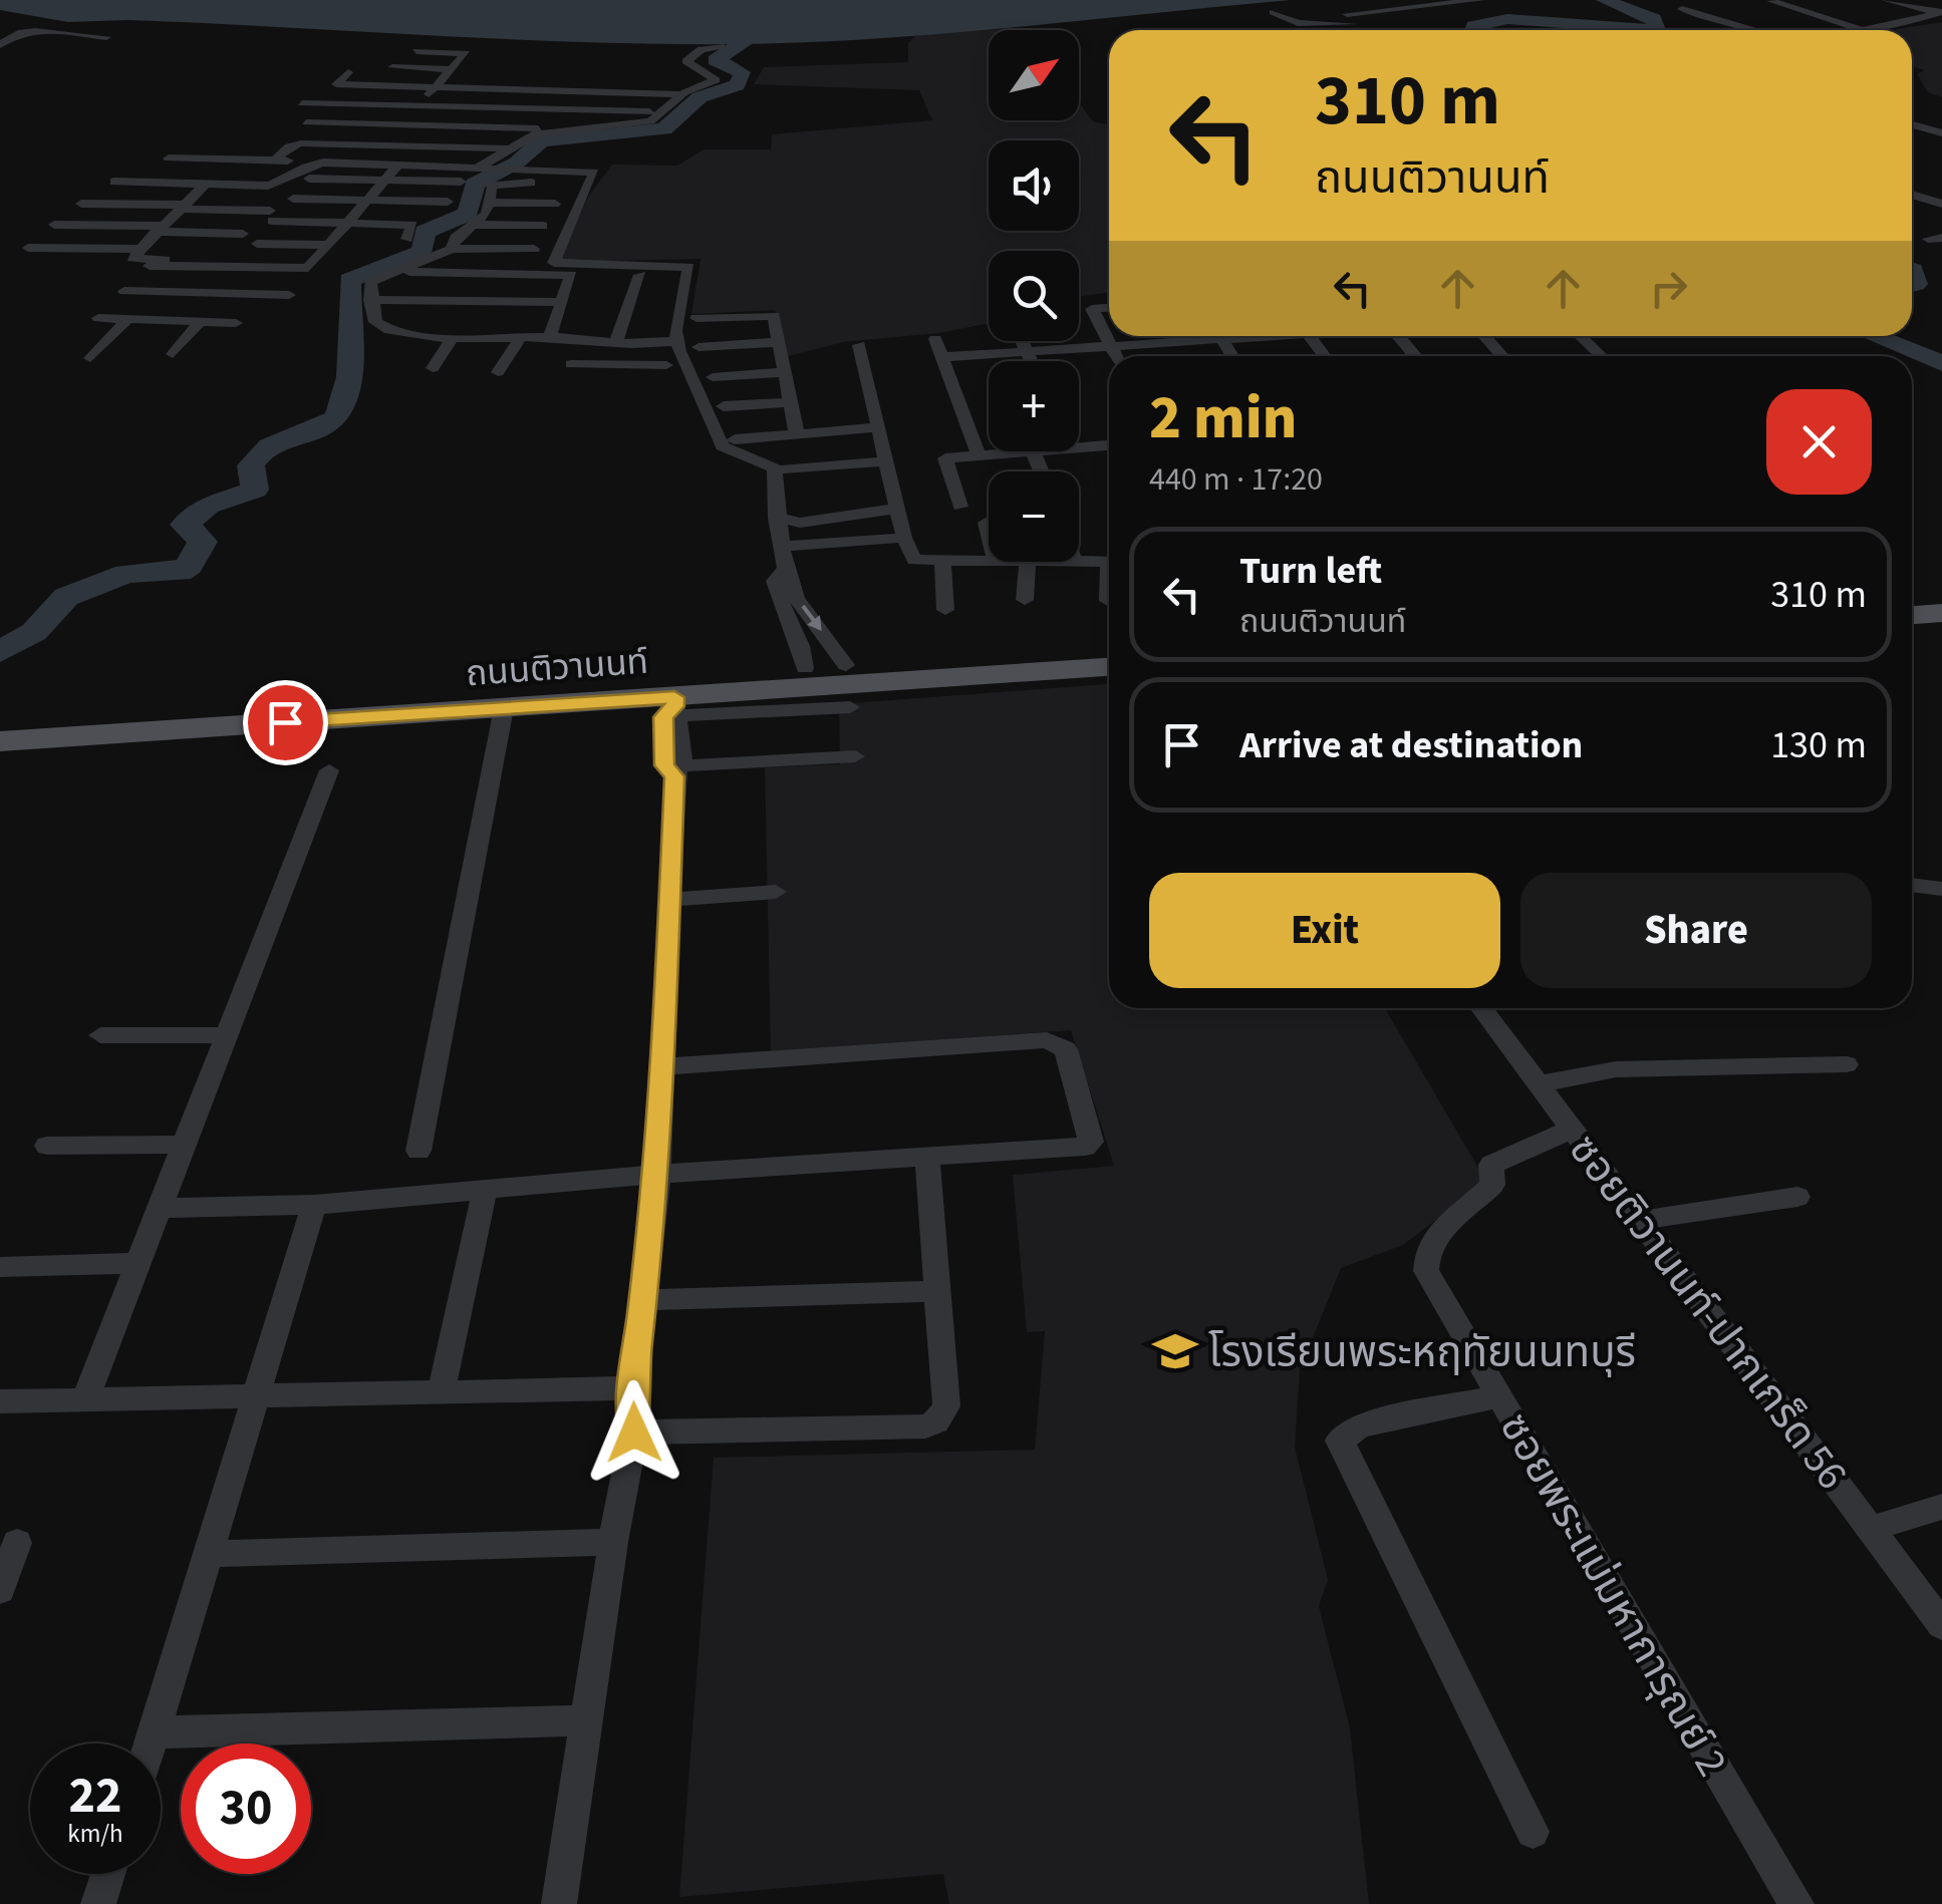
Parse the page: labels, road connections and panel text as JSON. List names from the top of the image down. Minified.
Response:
{"streets":{"main road":["ถนนติวานนท์"],"street":["ซอยติวานนท์-ปากเกร็ด 56","ซอยพระแม่มหาการุณย์ 2"]},"crossings":[["ซอยติวานนท์-ปากเกร็ด 56","ซอยพระแม่มหาการุณย์ 2"]],"places":{"school or university":["โรงเรียนพระหฤทัยนนทบุรี"]},"north":"top right","page":{"map_buttons":["+","−"],"turn":["310 m","ถนนติวานนท์"],"heading":["2 min","440 m · 17:20"],"list":[{"name":"Turn left","note":"ถนนติวานนท์","value":"310 m"},{"name":"Arrive at destination","value":"130 m"}],"buttons":["Exit","Share"],"speed":"22 km/h","limit":"30"}}
